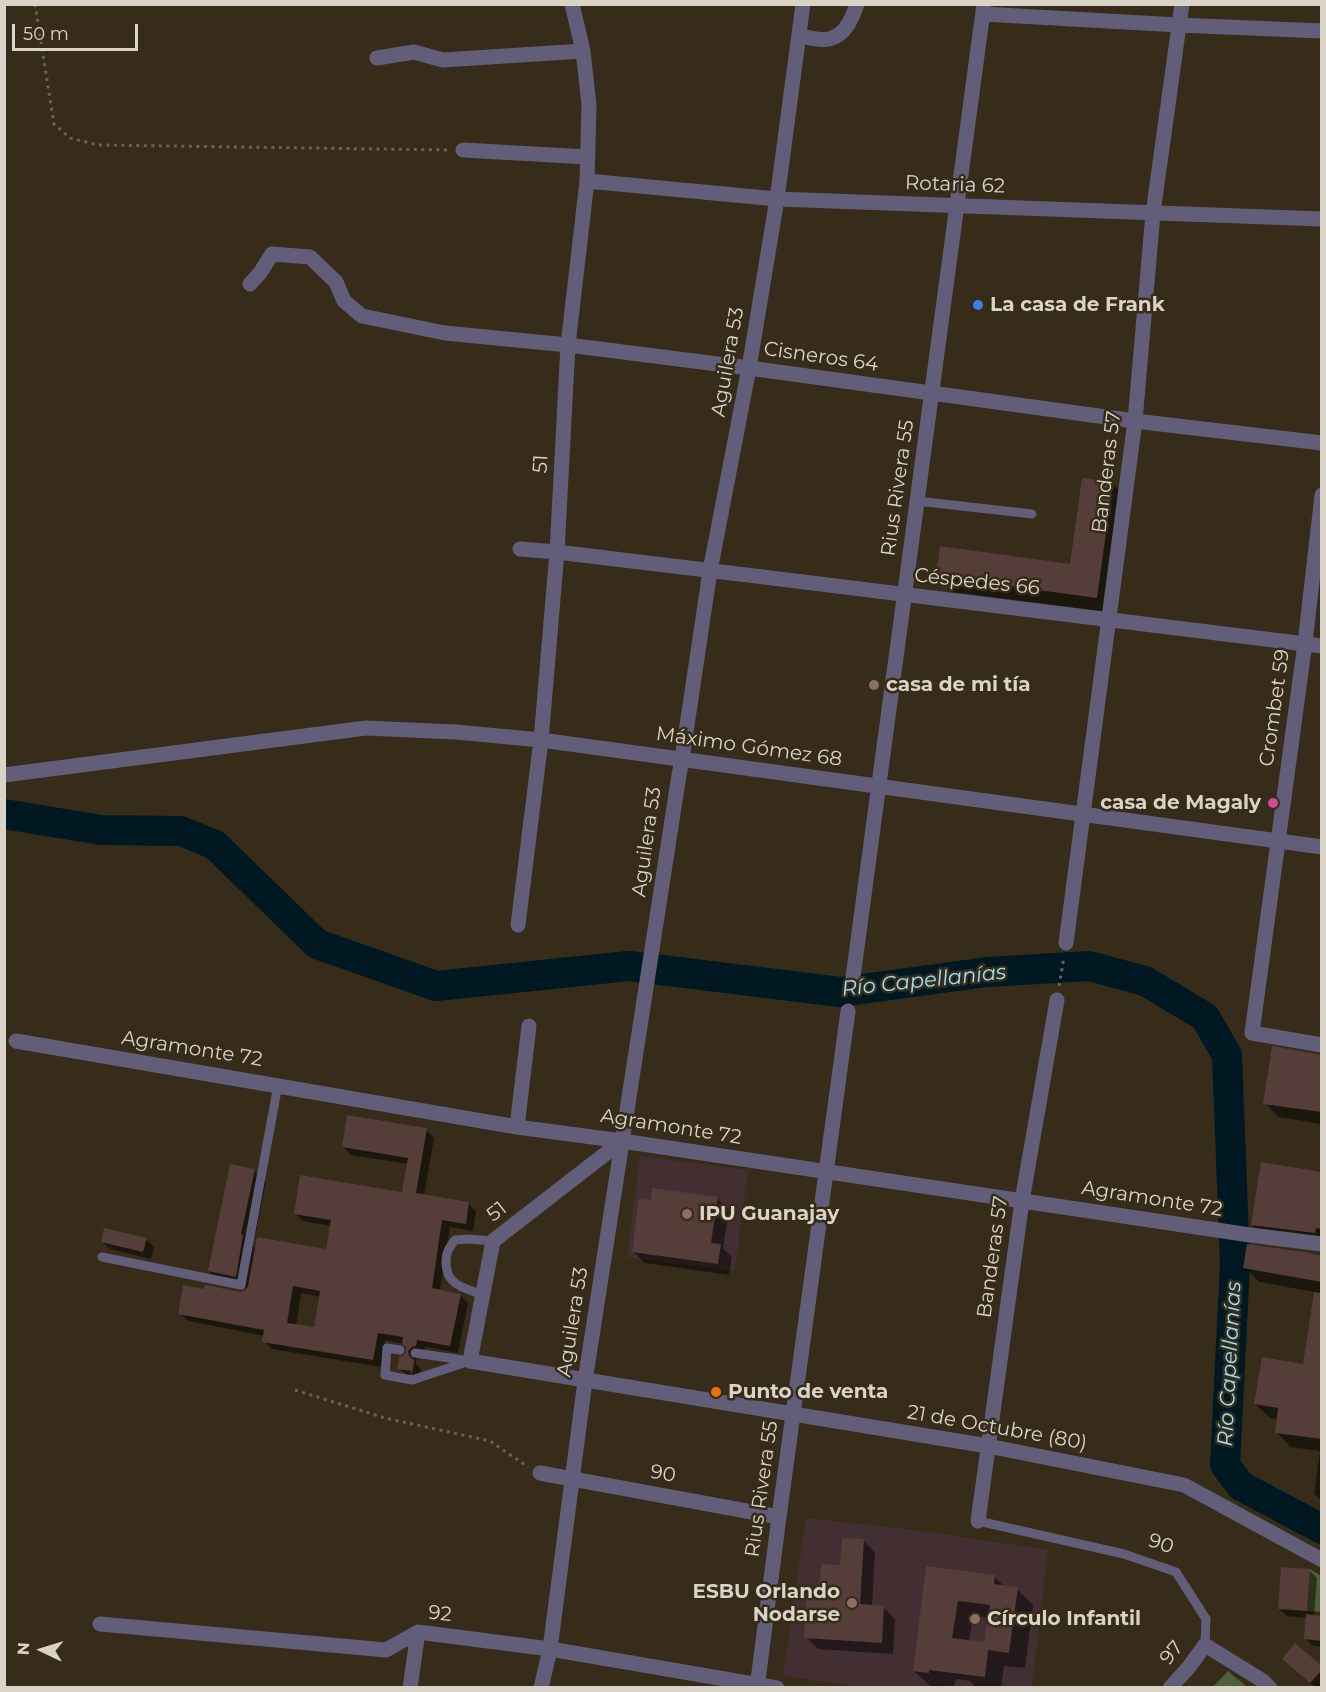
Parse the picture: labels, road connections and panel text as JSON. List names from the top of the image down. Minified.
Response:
{"streets":{"street":["Rotaria 62","Cisneros 64","Aguilera 53","51","Banderas 57","Rius Rivera 55","Céspedes 66","Crombet 59","Máximo Gómez 68","Agramonte 72","21 de Octubre (80)","90","92","97"]},"crossings":[["Rotaria 62","Aguilera 53"],["Rotaria 62","51"],["Rotaria 62","Banderas 57"],["Rotaria 62","Rius Rivera 55"],["Cisneros 64","Aguilera 53"],["Cisneros 64","51"],["Cisneros 64","Banderas 57"],["Cisneros 64","Rius Rivera 55"],["Aguilera 53","51"],["Aguilera 53","Céspedes 66"],["Aguilera 53","Máximo Gómez 68"],["Aguilera 53","Agramonte 72"],["Aguilera 53","21 de Octubre (80)"],["Aguilera 53","90"],["Aguilera 53","92"],["51","Céspedes 66"],["51","Máximo Gómez 68"],["51","Agramonte 72"],["51","21 de Octubre (80)"],["Banderas 57","Céspedes 66"],["Banderas 57","Máximo Gómez 68"],["Banderas 57","Agramonte 72"],["Banderas 57","21 de Octubre (80)"],["Banderas 57","90"],["Rius Rivera 55","Céspedes 66"],["Rius Rivera 55","Máximo Gómez 68"],["Rius Rivera 55","Agramonte 72"],["Rius Rivera 55","21 de Octubre (80)"],["Rius Rivera 55","90"],["Rius Rivera 55","92"],["Céspedes 66","Crombet 59"],["Crombet 59","Máximo Gómez 68"],["90","97"]],"water":["Río Capellanías"],"places":["La casa de Frank","casa de mi tía","casa de Magaly","IPU Guanajay","Punto de venta","ESBU Orlando Nodarse","Círculo Infantil"],"scale_bar":"50 m","north":"left"}
